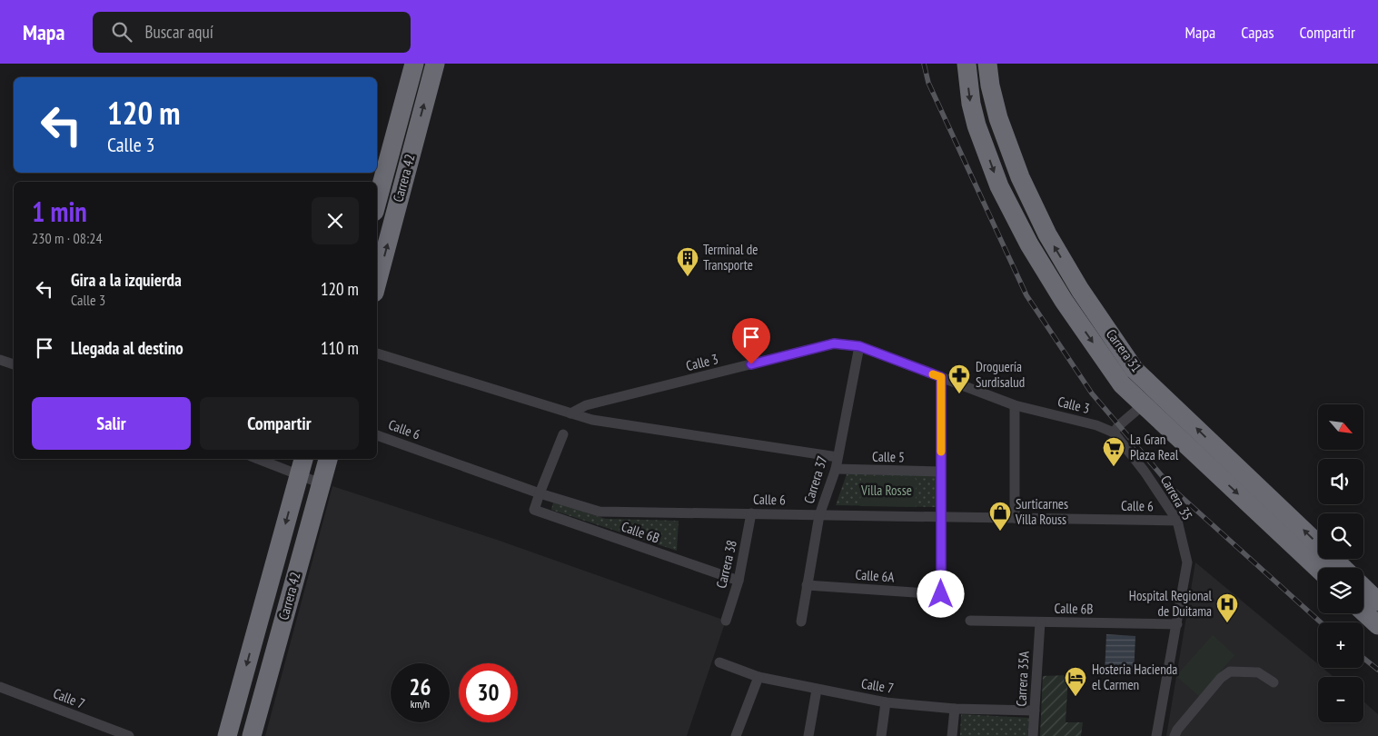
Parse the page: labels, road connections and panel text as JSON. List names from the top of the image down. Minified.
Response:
{"streets":{"highway":["Carrera 42","Carrera 31"],"street":["Calle 3","Calle 6","Calle 5","Carrera 37","Carrera 35","Calle 6B","Carrera 38","Calle 6A","Carrera 35A","Calle 7"]},"crossings":[["Calle 3","Carrera 37"],["Calle 3","Carrera 35"],["Calle 6","Carrera 37"],["Calle 6","Carrera 35"],["Calle 6","Calle 6B"],["Calle 6","Carrera 38"],["Calle 6","Calle 6A"],["Calle 5","Carrera 37"],["Carrera 37","Calle 6A"],["Carrera 35","Calle 6B"],["Calle 6B","Carrera 38"],["Calle 6B","Carrera 35A"],["Carrera 35A","Calle 7"]],"parks":["Villa Rosse"],"places":{"building":["Terminal de Transporte"],"pharmacy":["Droguería Surdisalud"],"supermarket":["La Gran Plaza Real"],"shop":["Surticarnes Villa Rouss"],"hospital":["Hospital Regional de Duitama"],"hotel":["Hosteria Hacienda el Carmen"]},"north":"bottom right","page":{"header":"Mapa","search":"Buscar aquí","nav":["Mapa","Capas","Compartir"],"turn":["120 m","Calle 3"],"heading":["1 min","230 m · 08:24"],"list":[{"name":"Gira a la izquierda","note":"Calle 3","value":"120 m"},{"name":"Llegada al destino","value":"110 m"}],"buttons":["Salir","Compartir"],"map_buttons":["+","−"],"speed":"26 km/h","limit":"30"}}
